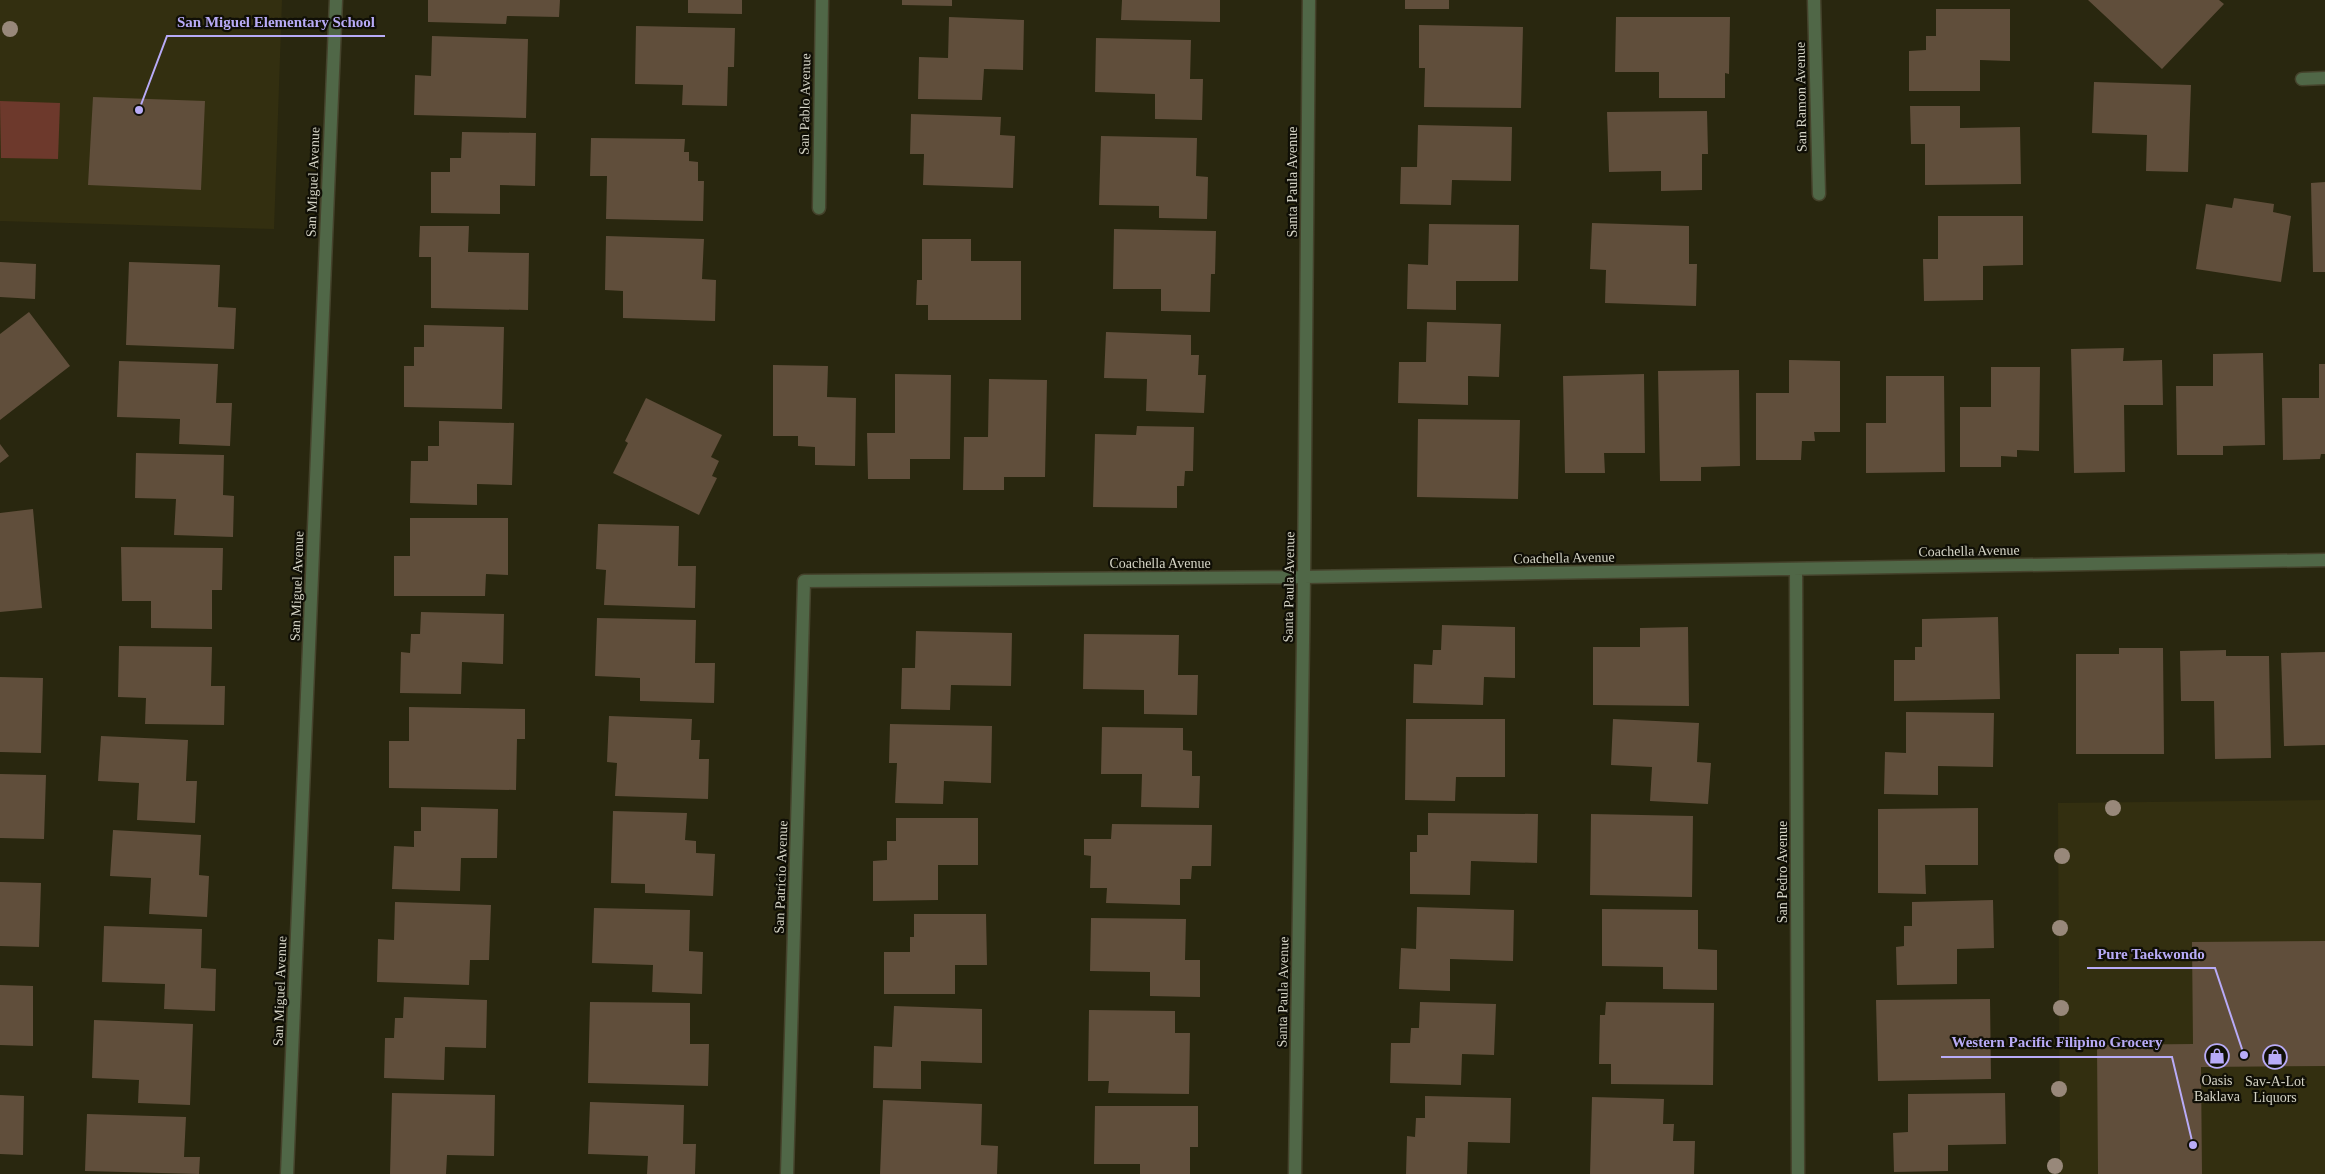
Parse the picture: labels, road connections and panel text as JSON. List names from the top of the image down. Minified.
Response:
{"streets":{"street":["San Ramon Avenue","San Pablo Avenue","San Miguel Avenue","Santa Paula Avenue","Coachella Avenue","San Pedro Avenue","San Patricio Avenue"]},"crossings":[["Santa Paula Avenue","Coachella Avenue"],["Coachella Avenue","San Pedro Avenue"],["Coachella Avenue","San Patricio Avenue"]],"places":{"other":["San Miguel Elementary School","Pure Taekwondo","Western Pacific Filipino Grocery"],"shop":["Oasis Baklava","Sav-A-Lot Liquors"]}}
